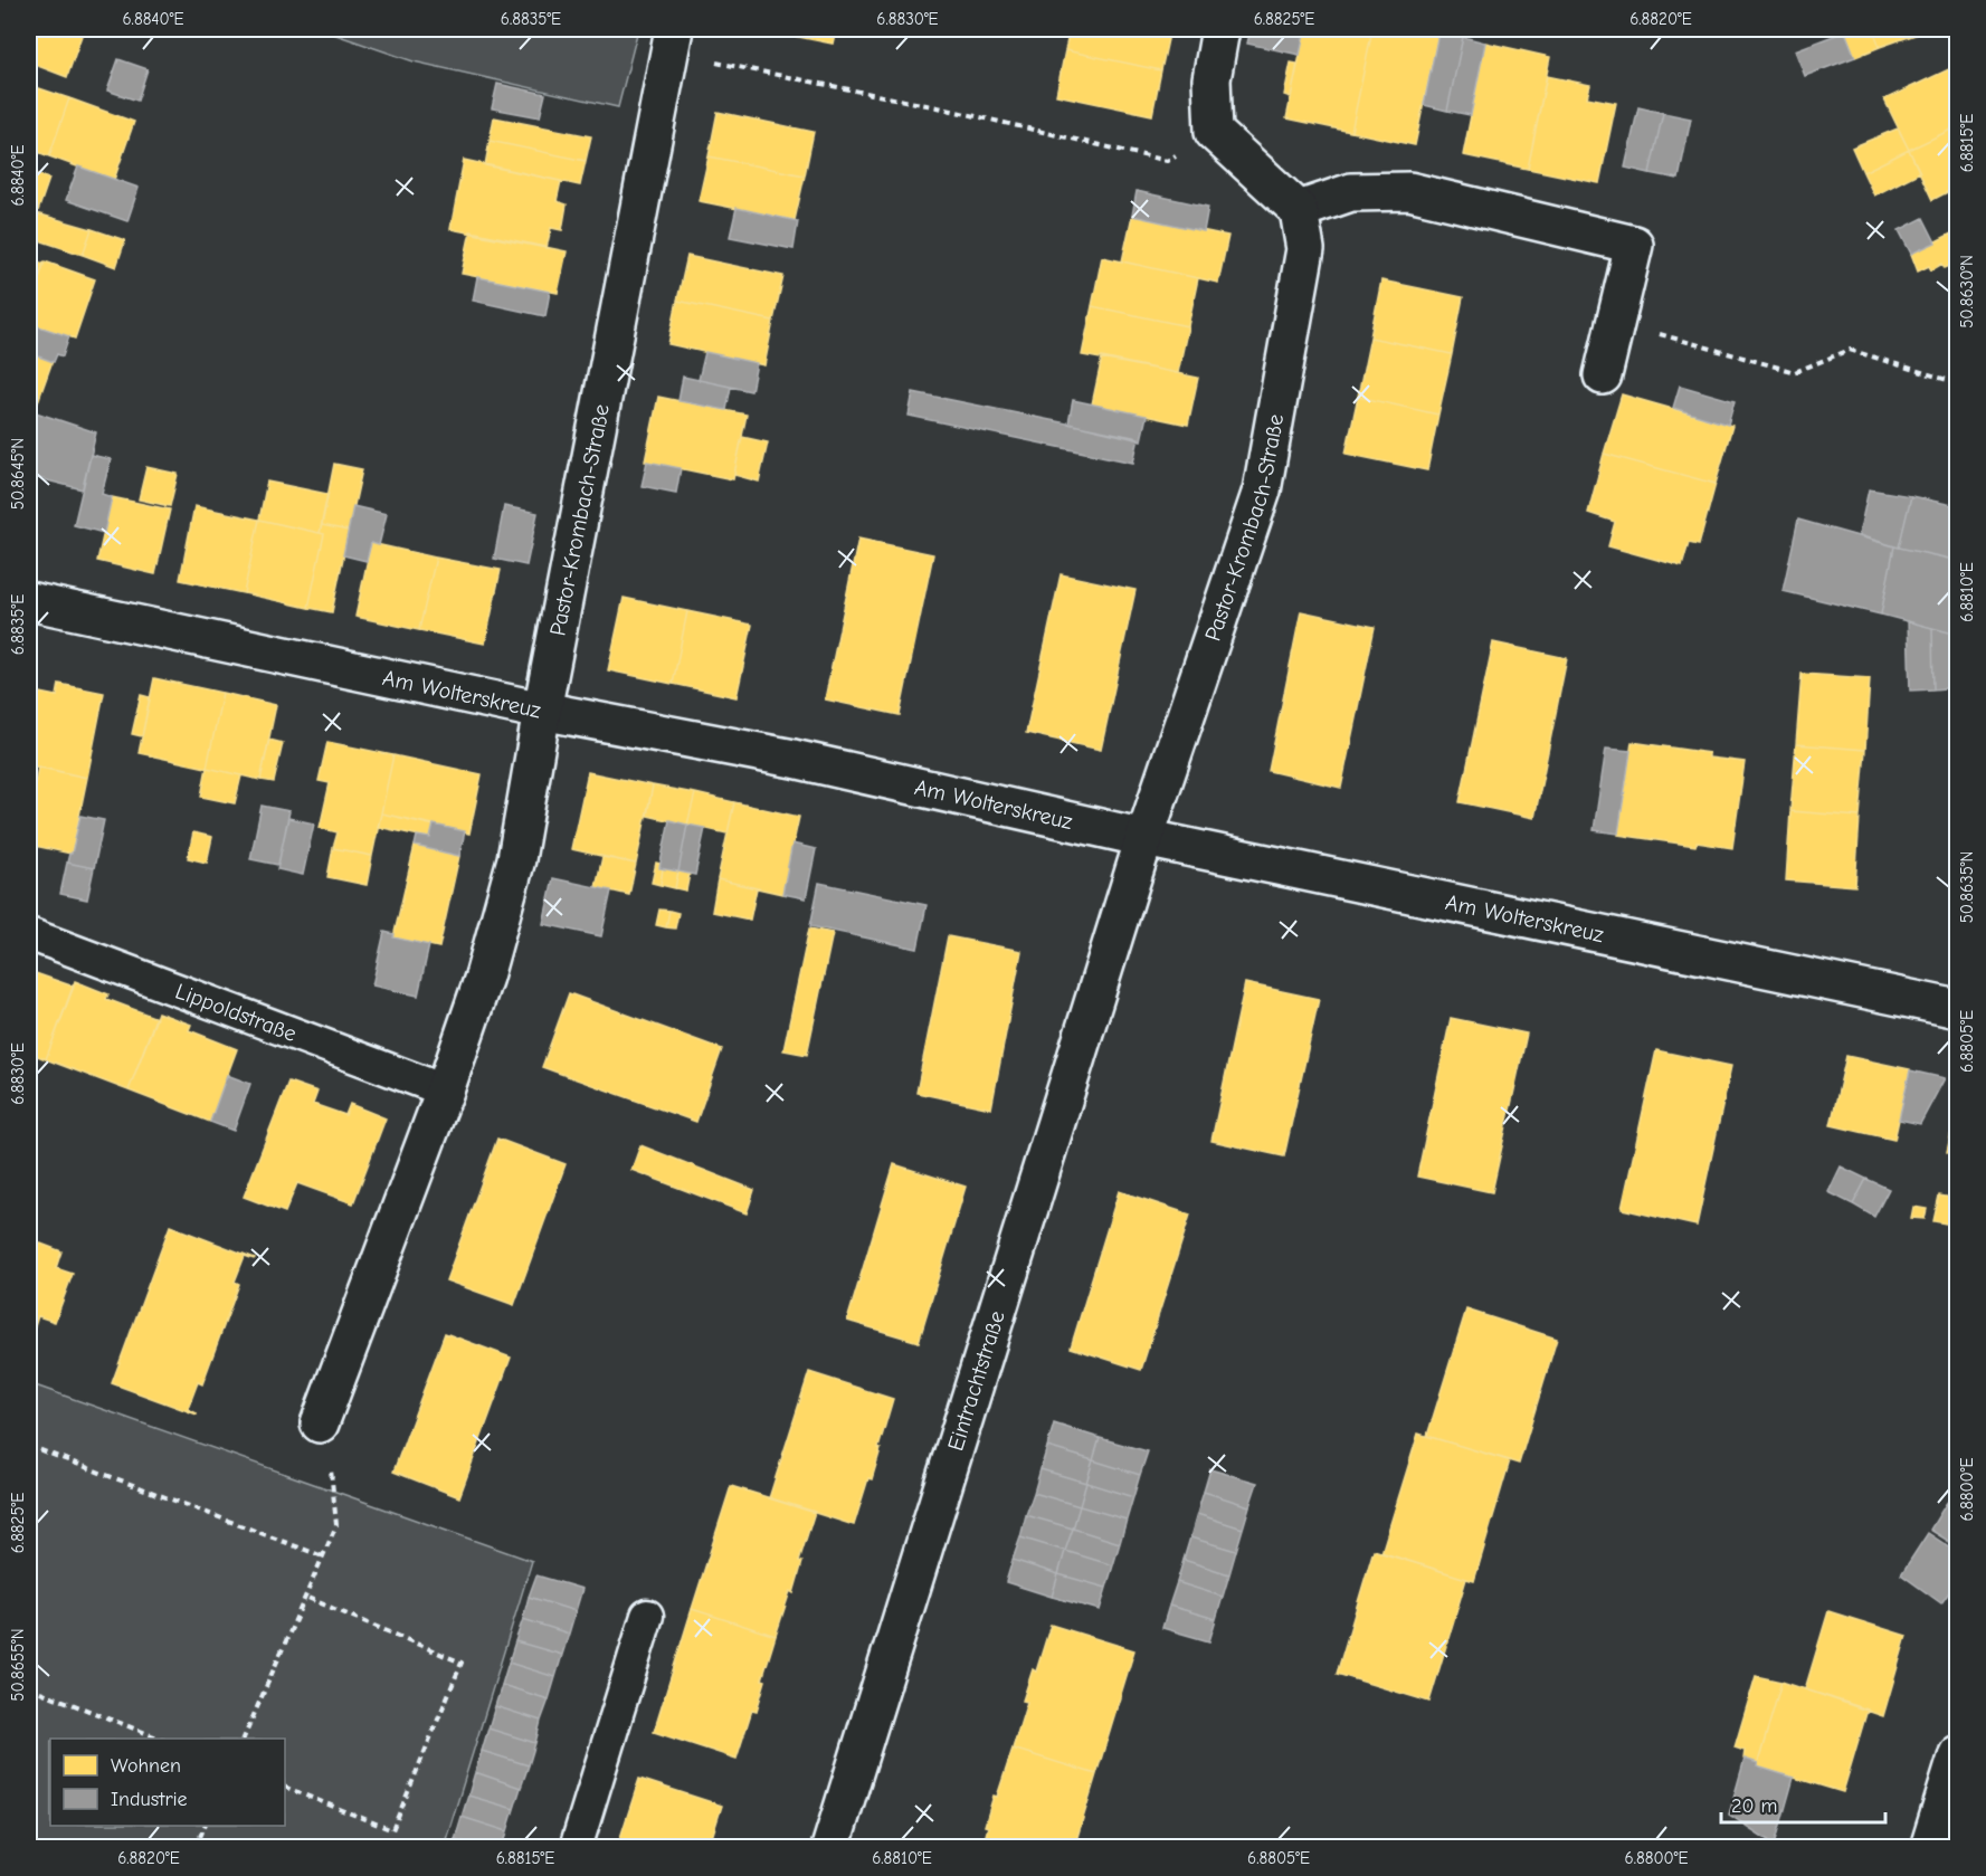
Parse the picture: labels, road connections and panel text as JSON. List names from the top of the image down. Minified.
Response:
{"streets":{"street":["Pastor-Krombach-Straße","Am Wolterskreuz","Eintrachtstraße"],"lane":["Lippoldstraße"]},"crossings":[["Pastor-Krombach-Straße","Am Wolterskreuz"],["Pastor-Krombach-Straße","Eintrachtstraße"],["Am Wolterskreuz","Eintrachtstraße"]],"legend":["Wohnen","Industrie"],"scale_bar":"20 m","coordinates":["6.8840°E","6.8835°E","6.8830°E","6.8825°E","6.8820°E","6.8815°E","50.8630°N","50.8645°N","6.8810°E","50.8635°N","6.8805°E","6.8800°E","50.8655°N"]}
